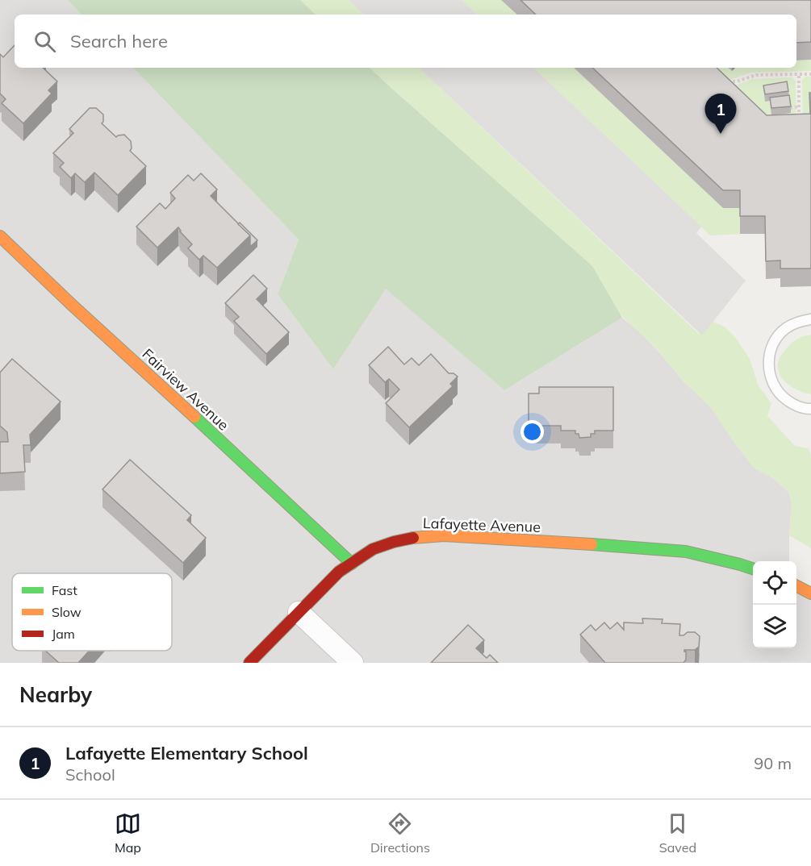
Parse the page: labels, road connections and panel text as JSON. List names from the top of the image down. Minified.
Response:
{"streets":{"street":["Fairview Avenue","Lafayette Avenue"]},"crossings":[["Fairview Avenue","Lafayette Avenue"]],"legend":["Fast","Slow","Jam"],"page":{"search":"Search here","pins":"1","heading":"Nearby","list":[{"mark":"1","name":"Lafayette Elementary School","note":"School","value":"90 m"}],"nav":["Map","Directions","Saved"]}}
